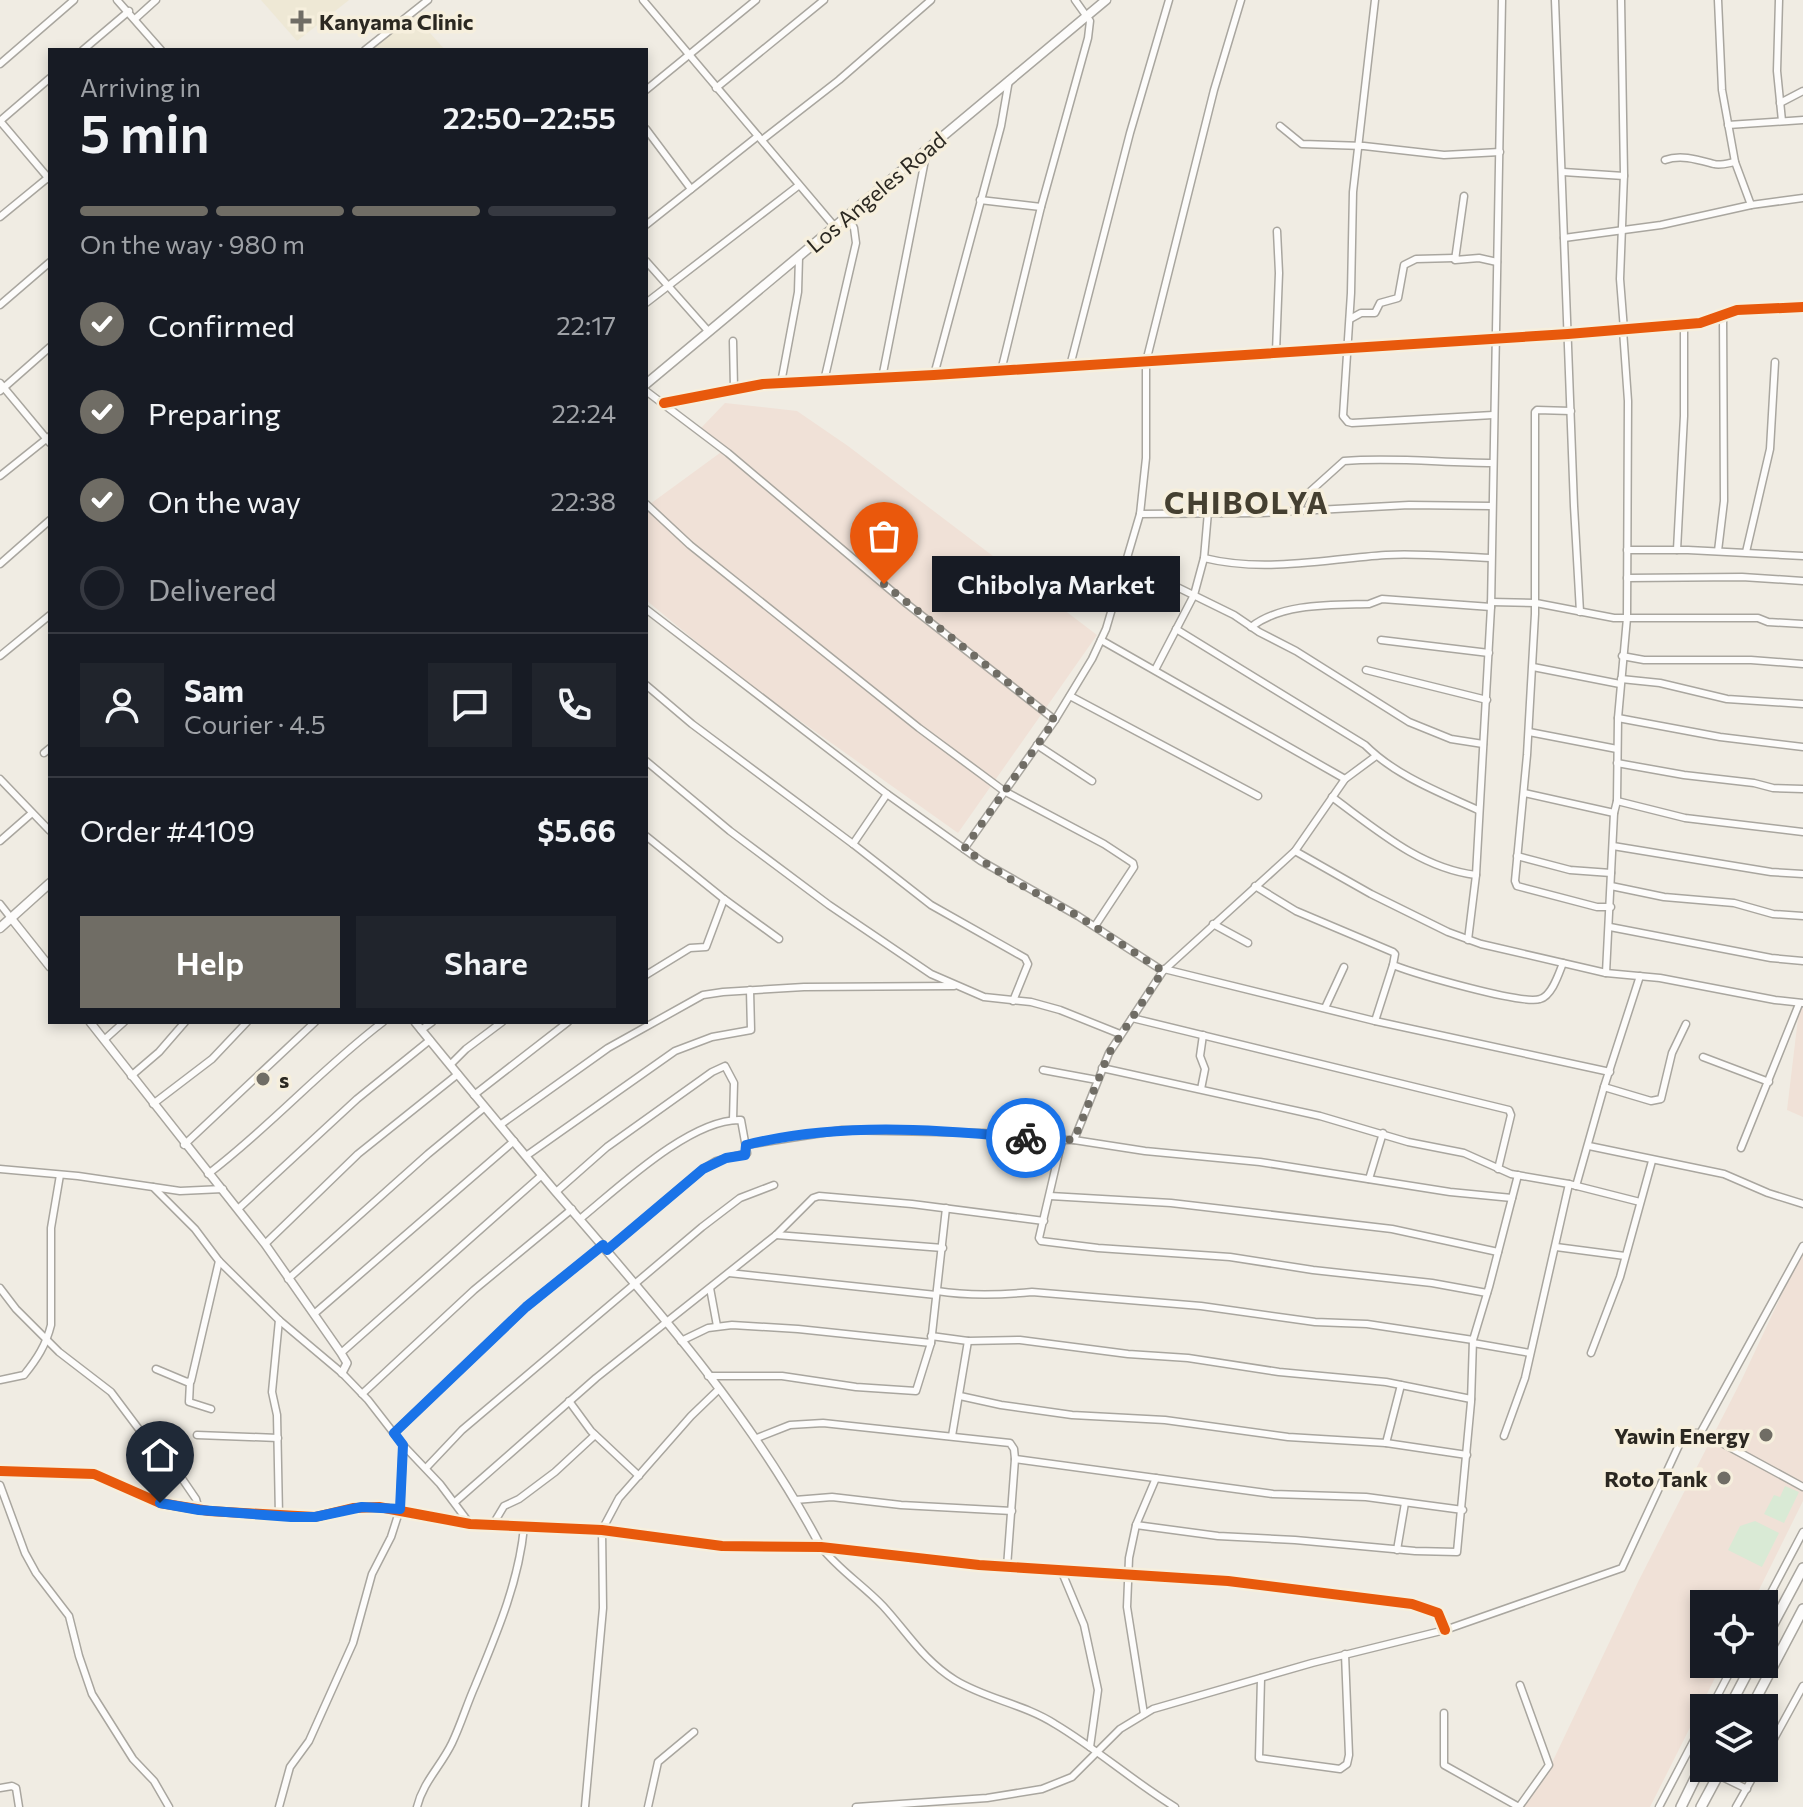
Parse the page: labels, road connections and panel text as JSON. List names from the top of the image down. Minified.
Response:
{"streets":{"main road":["Los Angeles Road"]},"districts":["CHIBOLYA"],"places":{"health":["Kanyama Clinic"],"other":["Chibolya Market","s","Yawin Energy","Roto Tank"]},"page":{"heading":["5 min","Arriving in","22:50–22:55"],"panel":["Sam","Courier · 4.5","Order #4109","$5.66"],"bar":"On the way · 980 m","list":[["Confirmed","22:17"],["Preparing","22:24"],["On the way","22:38"],"Delivered"],"bubble":"Chibolya Market","buttons":["Help","Share"]}}
